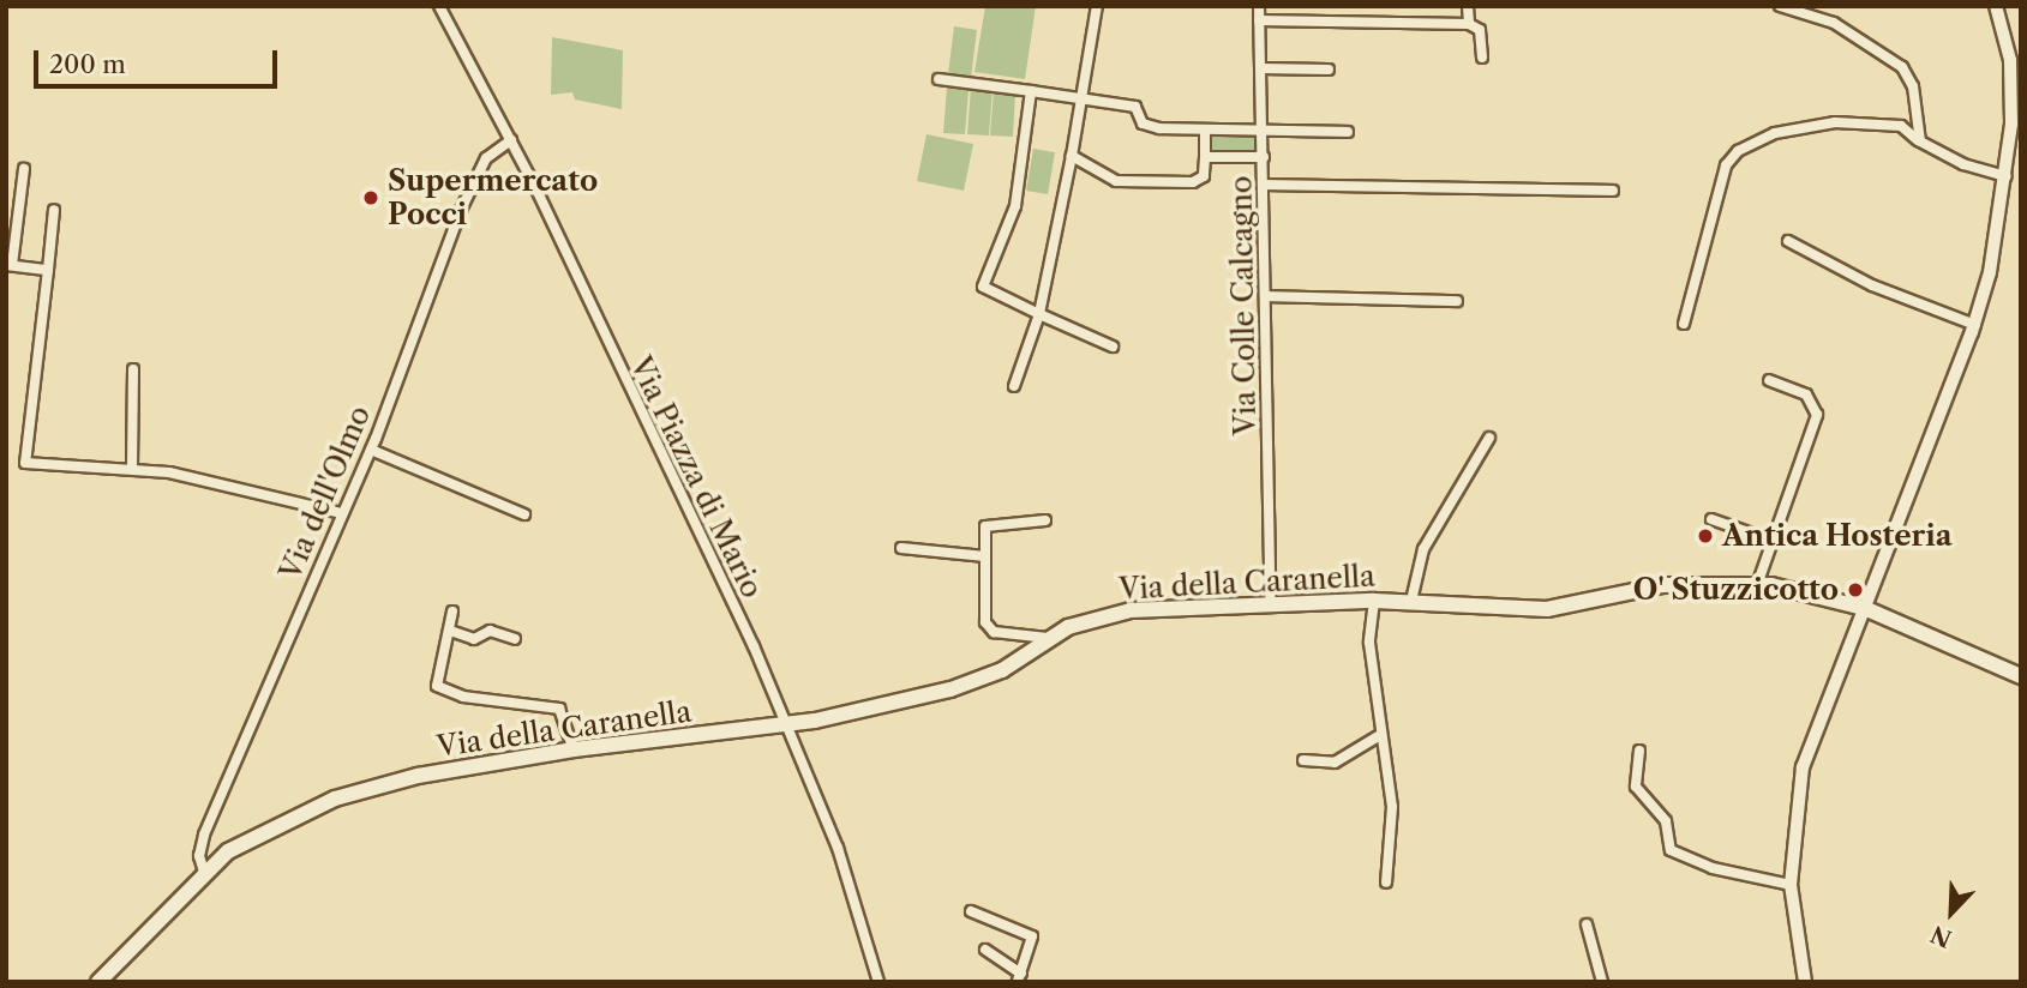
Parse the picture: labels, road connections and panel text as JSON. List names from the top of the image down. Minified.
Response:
{"streets":{"main road":["Via della Caranella"],"street":["Via Colle Calcagno","Via Piazza di Mario","Via dell'Olmo"]},"crossings":[["Via Colle Calcagno","Via della Caranella"],["Via Piazza di Mario","Via dell'Olmo"],["Via Piazza di Mario","Via della Caranella"],["Via dell'Olmo","Via della Caranella"]],"places":["Supermercato Pocci","Antica Hosteria","O' Stuzzicotto"],"scale_bar":"200 m","north":"bottom left"}
